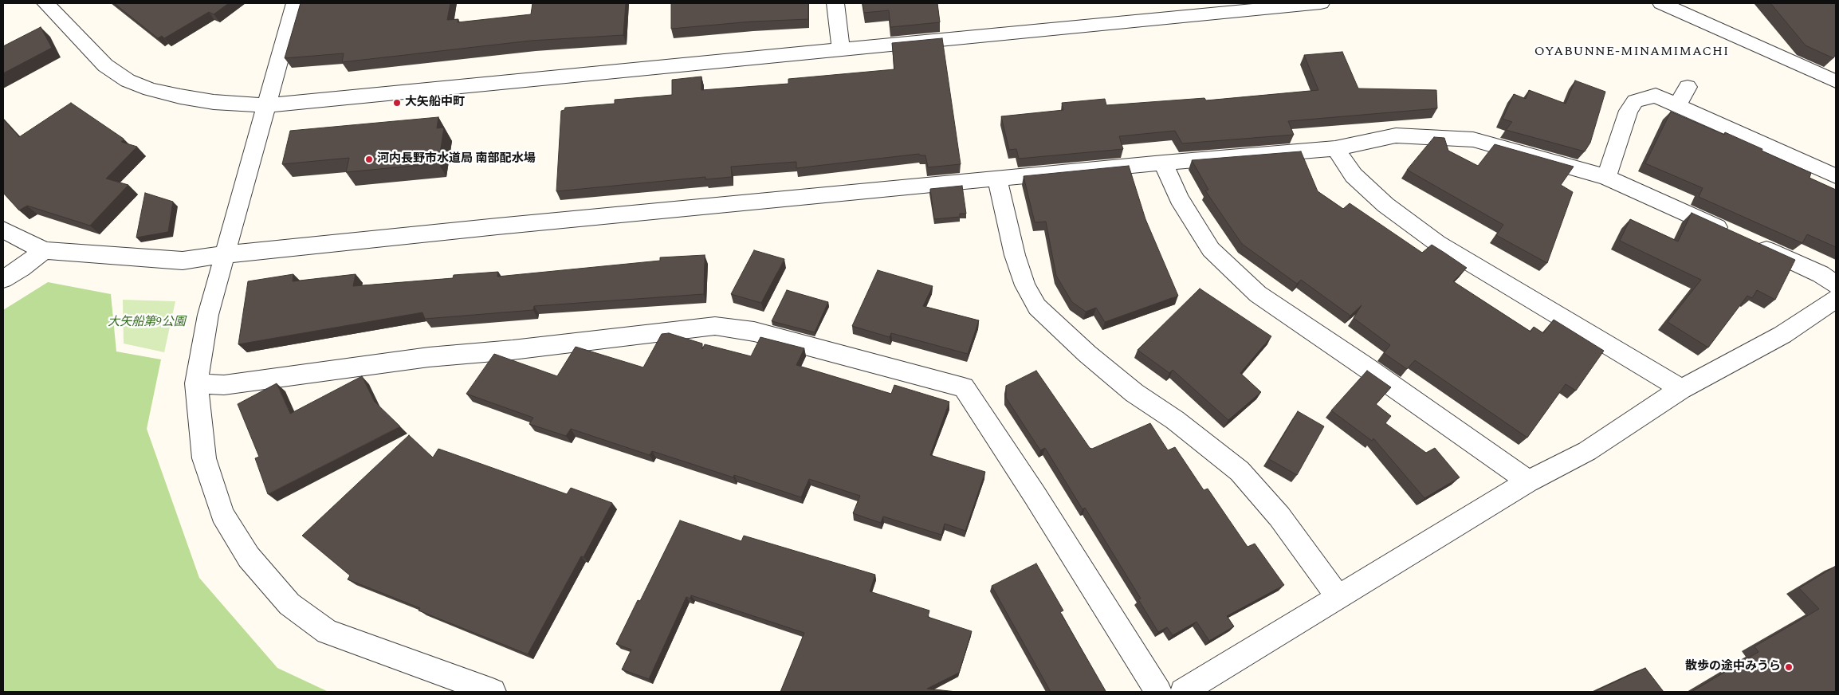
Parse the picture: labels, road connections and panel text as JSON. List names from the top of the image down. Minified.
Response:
{"districts":["OYABUNNE-MINAMIMACHI"],"parks":["大矢船第9公園"],"places":["大矢船中町","河内長野市水道局 南部配水場","散歩の途中みうら"]}
